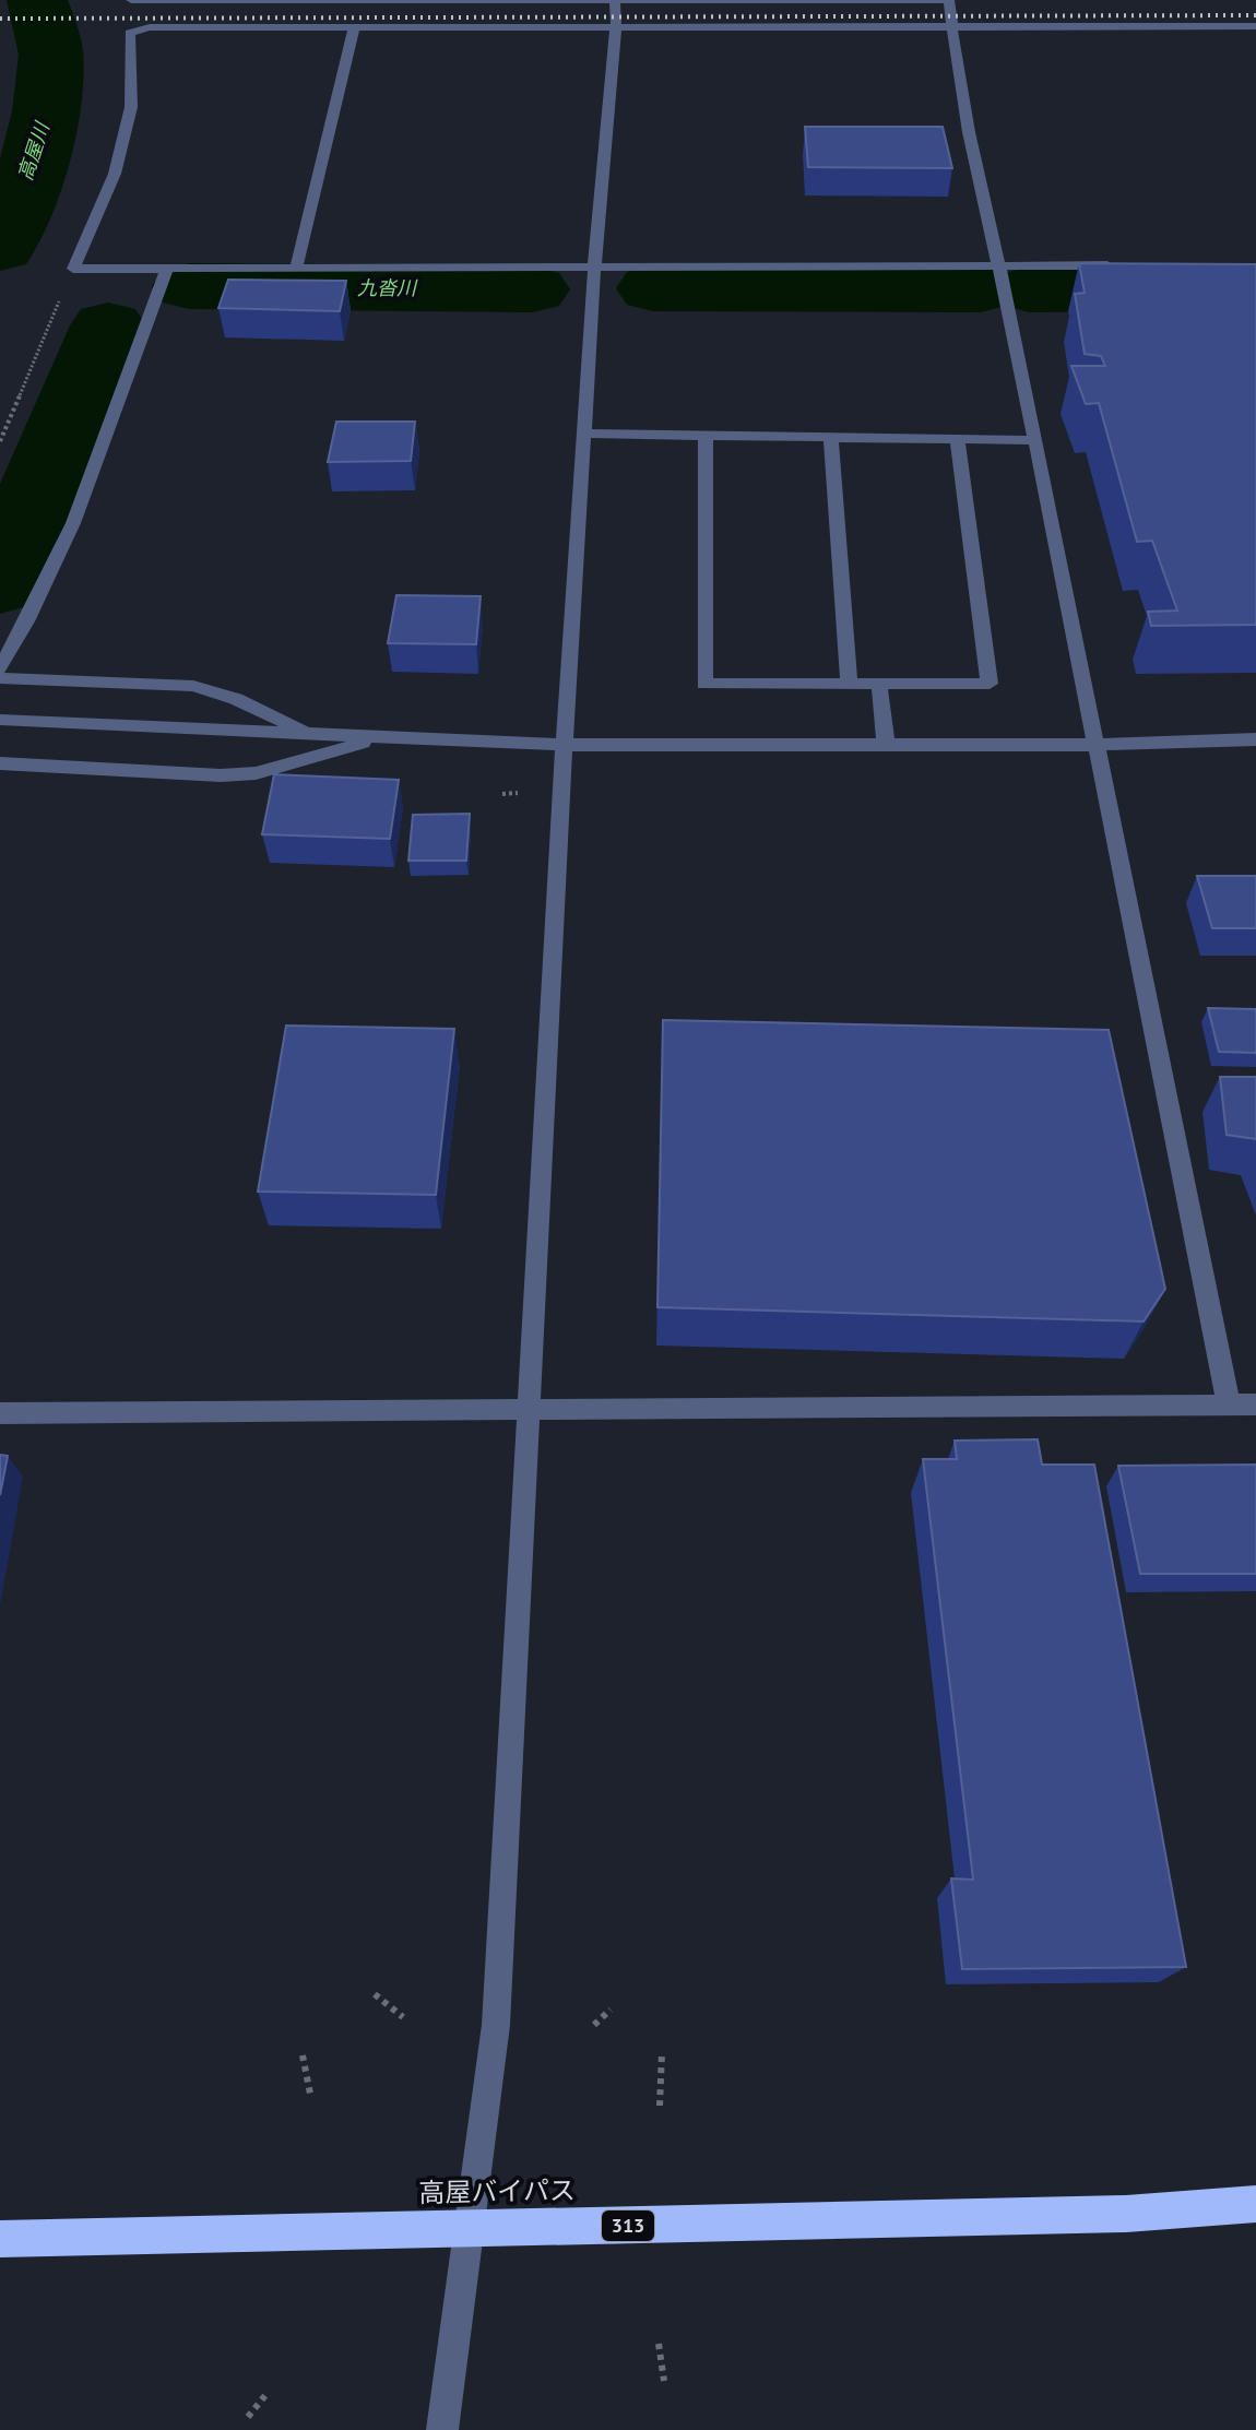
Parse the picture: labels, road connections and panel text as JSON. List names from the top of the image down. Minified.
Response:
{"streets":{"highway":["高屋バイパス","313"]},"water":["高屋川","九沓川"]}
